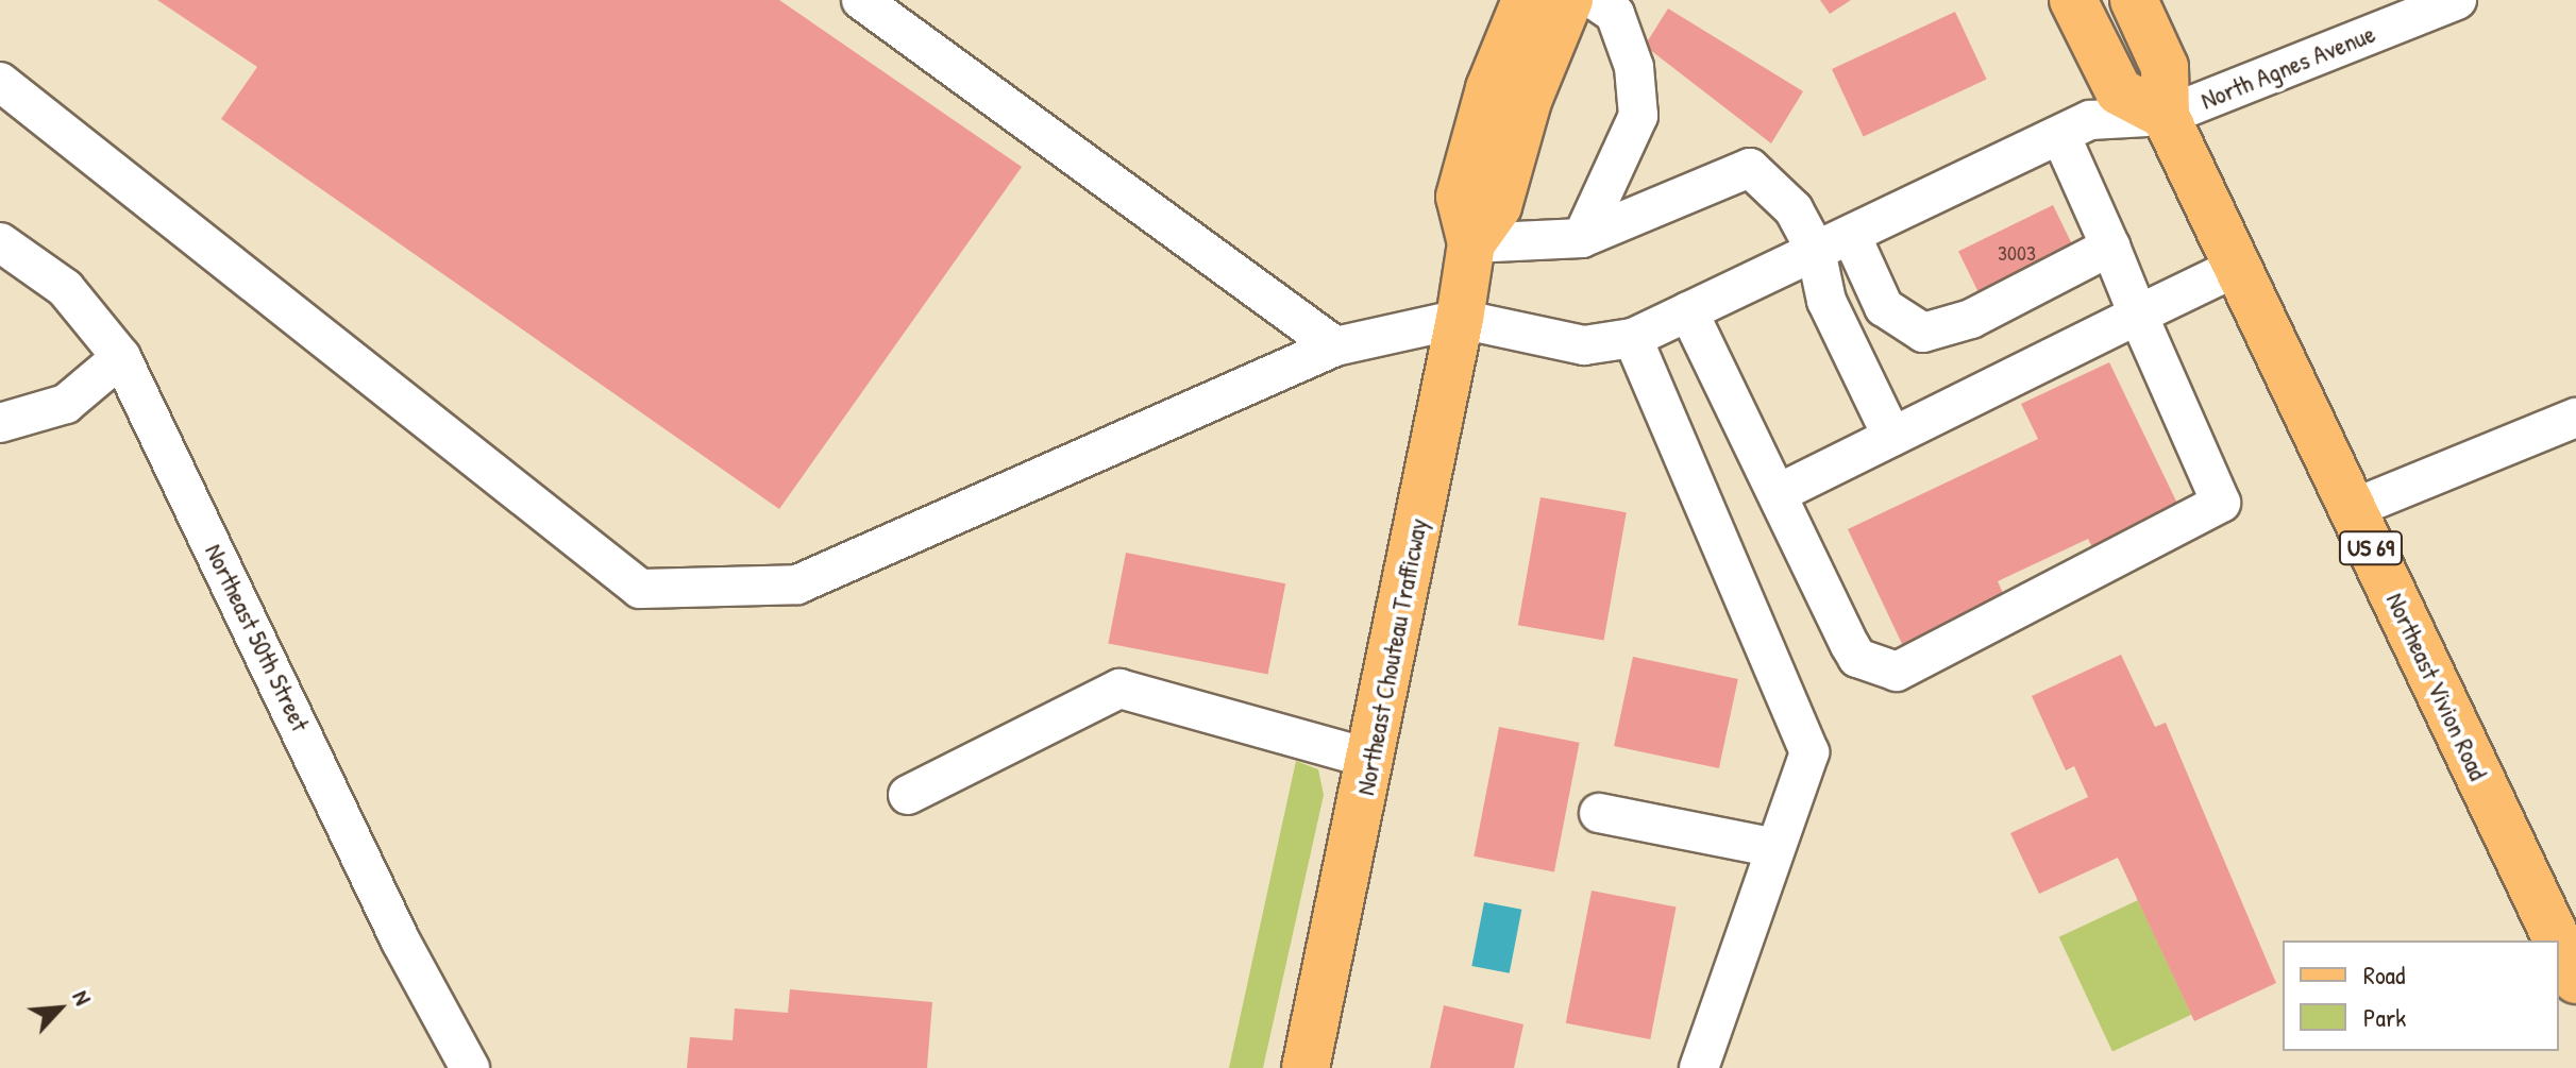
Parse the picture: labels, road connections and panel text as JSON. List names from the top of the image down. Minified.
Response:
{"streets":{"main road":["US 69","Northeast Chouteau Trafficway","Northeast Vivion Road"],"street":["North Agnes Avenue","Northeast 50th Street"]},"crossings":[["North Agnes Avenue","Northeast Chouteau Trafficway"],["North Agnes Avenue","Northeast Vivion Road"]],"house_numbers":["3003"],"legend":["Road","Park"],"north":"top right"}
